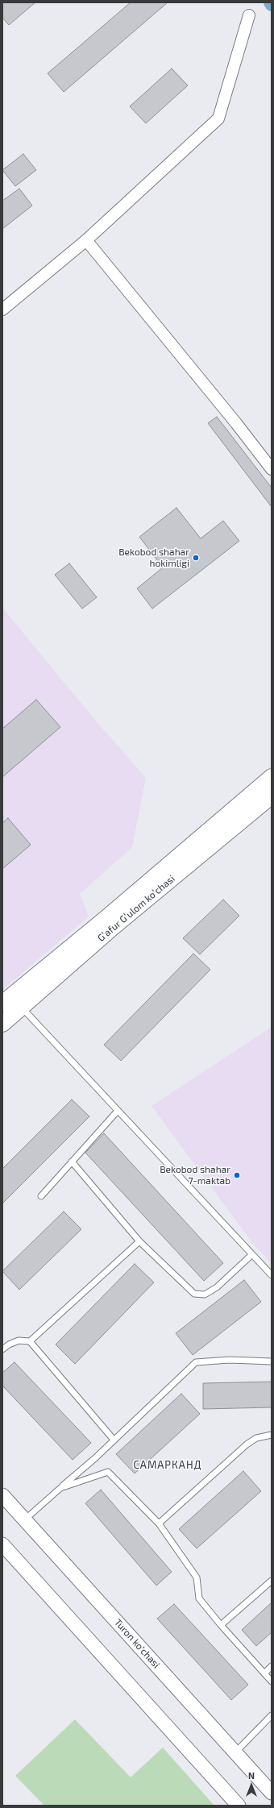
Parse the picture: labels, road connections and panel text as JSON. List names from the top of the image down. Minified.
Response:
{"streets":{"main road":["Gʻafur Gʻulom koʻchasi"],"street":["Turon ko'chasi"]},"districts":["САМАРКАНД"],"places":["Bekobod shahar hokimligi","Bekobod shahar 7-maktab"],"north":"top"}
